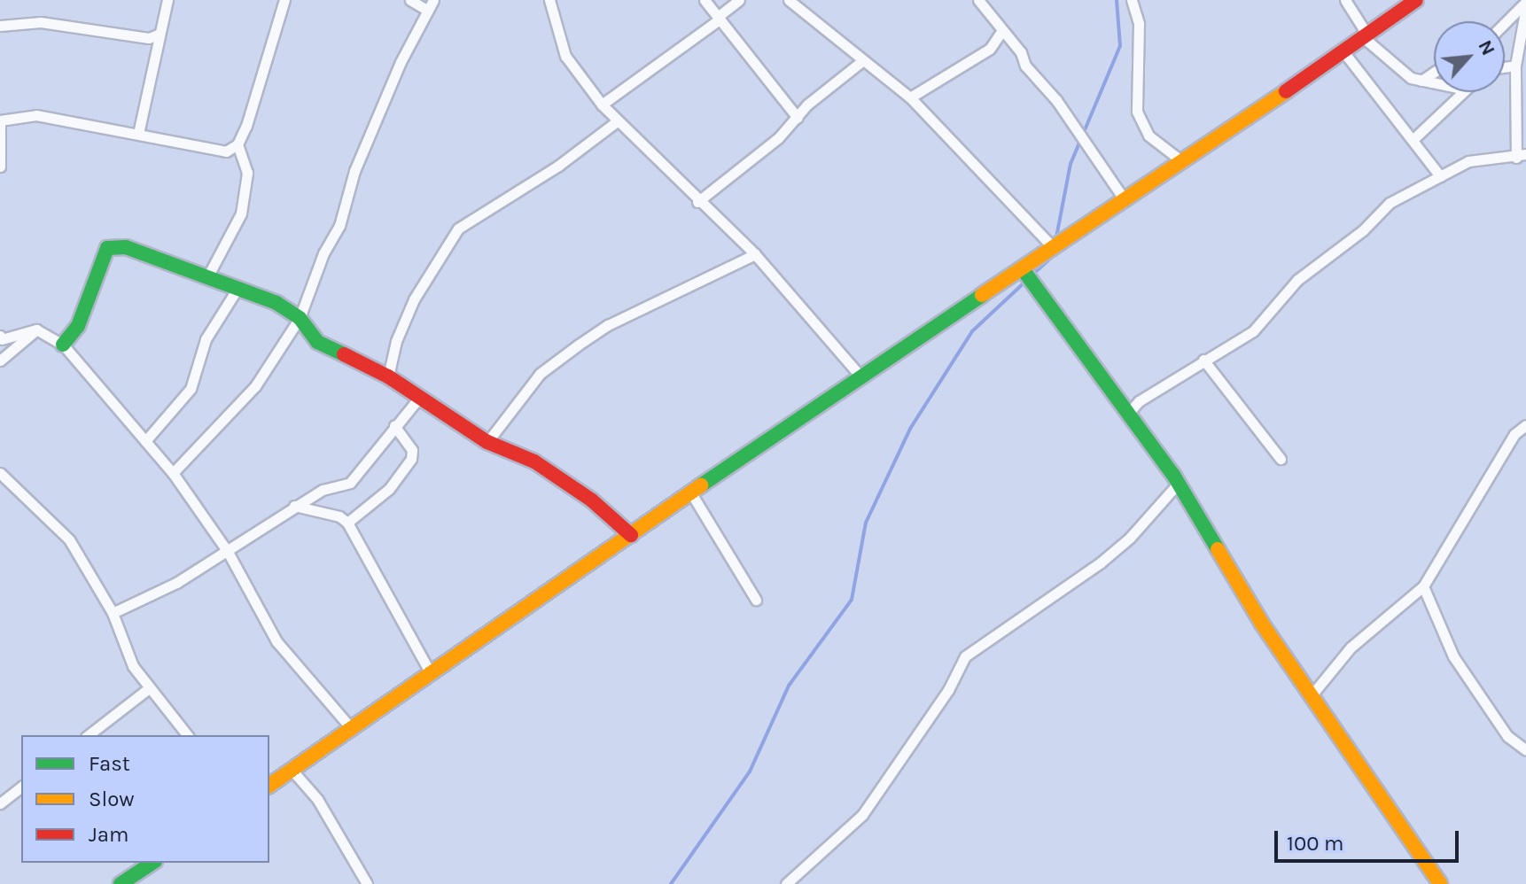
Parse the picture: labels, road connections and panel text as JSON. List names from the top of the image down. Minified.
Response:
{"legend":["Fast","Slow","Jam"],"scale_bar":"100 m","north":"top right"}
